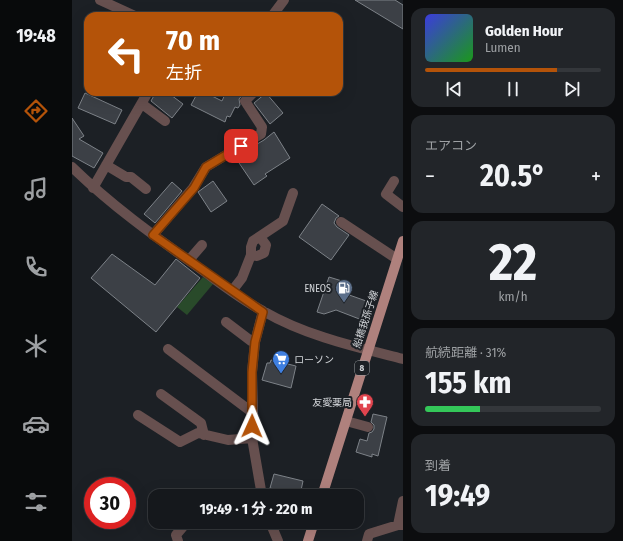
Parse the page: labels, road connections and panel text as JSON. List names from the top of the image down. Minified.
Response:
{"streets":{"main road":["船橋我孫子線","8"]},"places":{"fuel station":["ENEOS"],"supermarket":["ローソン"],"pharmacy":["友愛薬局"]},"page":{"tabs":"19:48","turn":["70 m","左折"],"song":["Golden Hour","Lumen"],"tile":["エアコン",["22","km/h"],["航続距離 · 31%","155 km"],["到着","19:49"]],"heat":["−","20.5°","+"],"limit":"30","trip":"19:49 · 1 分 · 220 m"}}
